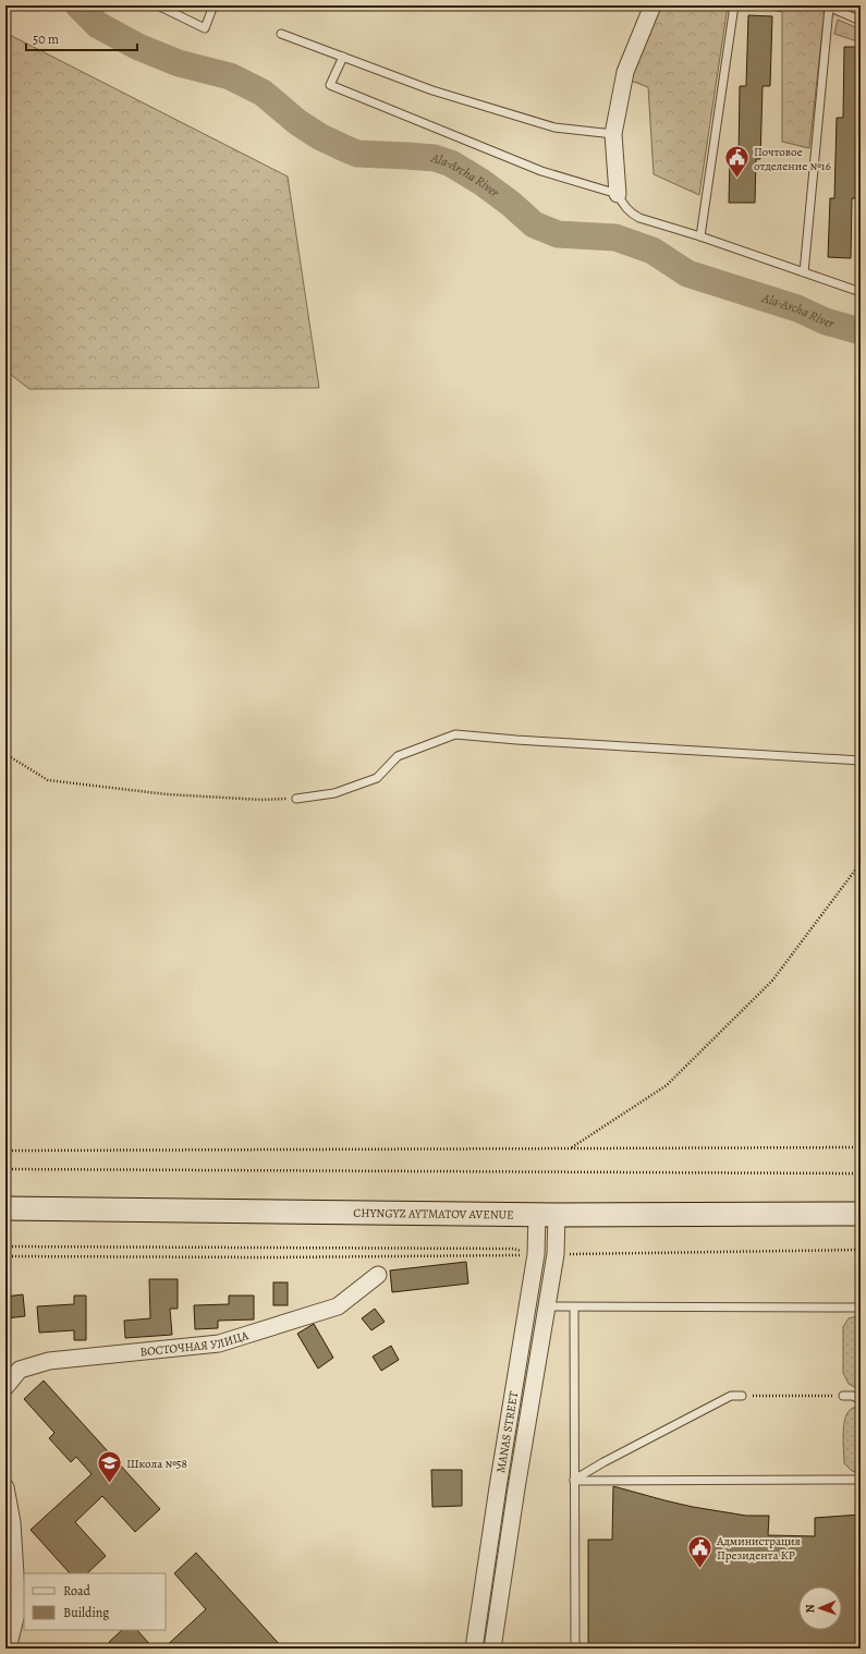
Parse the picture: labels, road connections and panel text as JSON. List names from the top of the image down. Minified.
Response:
{"streets":{"main road":["CHYNGYZ AYTMATOV AVENUE"],"street":["ВОСТОЧНАЯ УЛИЦА","MANAS STREET"]},"crossings":[["CHYNGYZ AYTMATOV AVENUE","MANAS STREET"]],"water":["Ala-Archa River"],"places":{"public building":["Почтовое отделение №16","Администрация Президента КР"],"school or university":["Школа №58"]},"legend":["Road","Building"],"scale_bar":"50 m","north":"left"}
